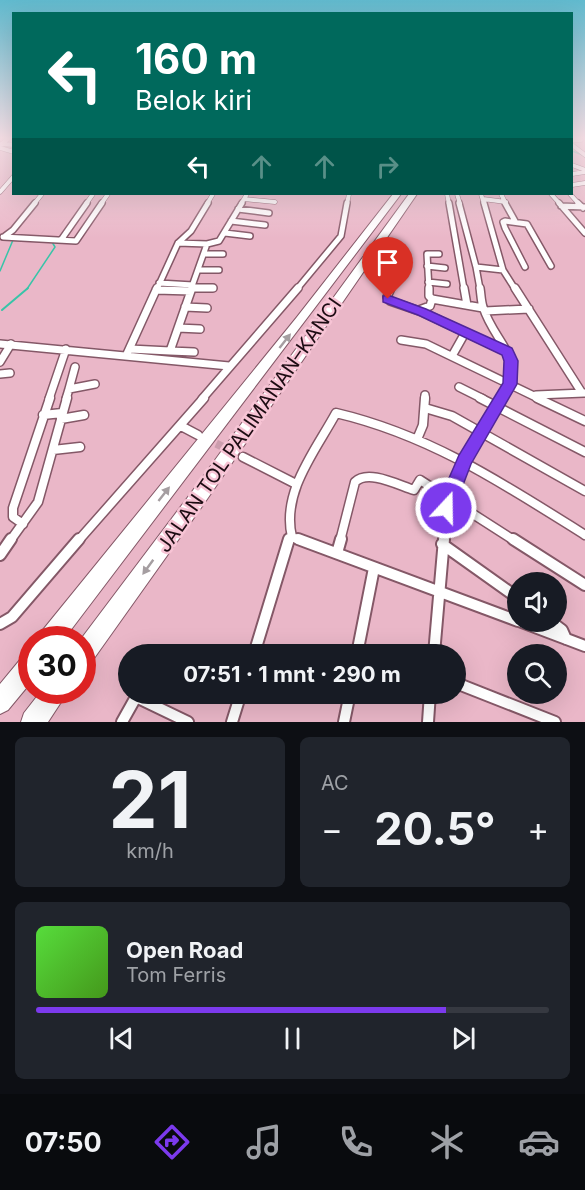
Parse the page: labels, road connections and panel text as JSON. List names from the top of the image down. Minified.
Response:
{"streets":{"highway":["JALAN TOL PALIMANAN–KANCI"]},"page":{"turn":["160 m","Belok kiri"],"limit":"30","trip":"07:51 · 1 mnt · 290 m","tile":[["21","km/h"],"AC"],"heat":["−","20.5°","+"],"song":["Open Road","Tom Ferris"],"tabs":"07:50"}}
